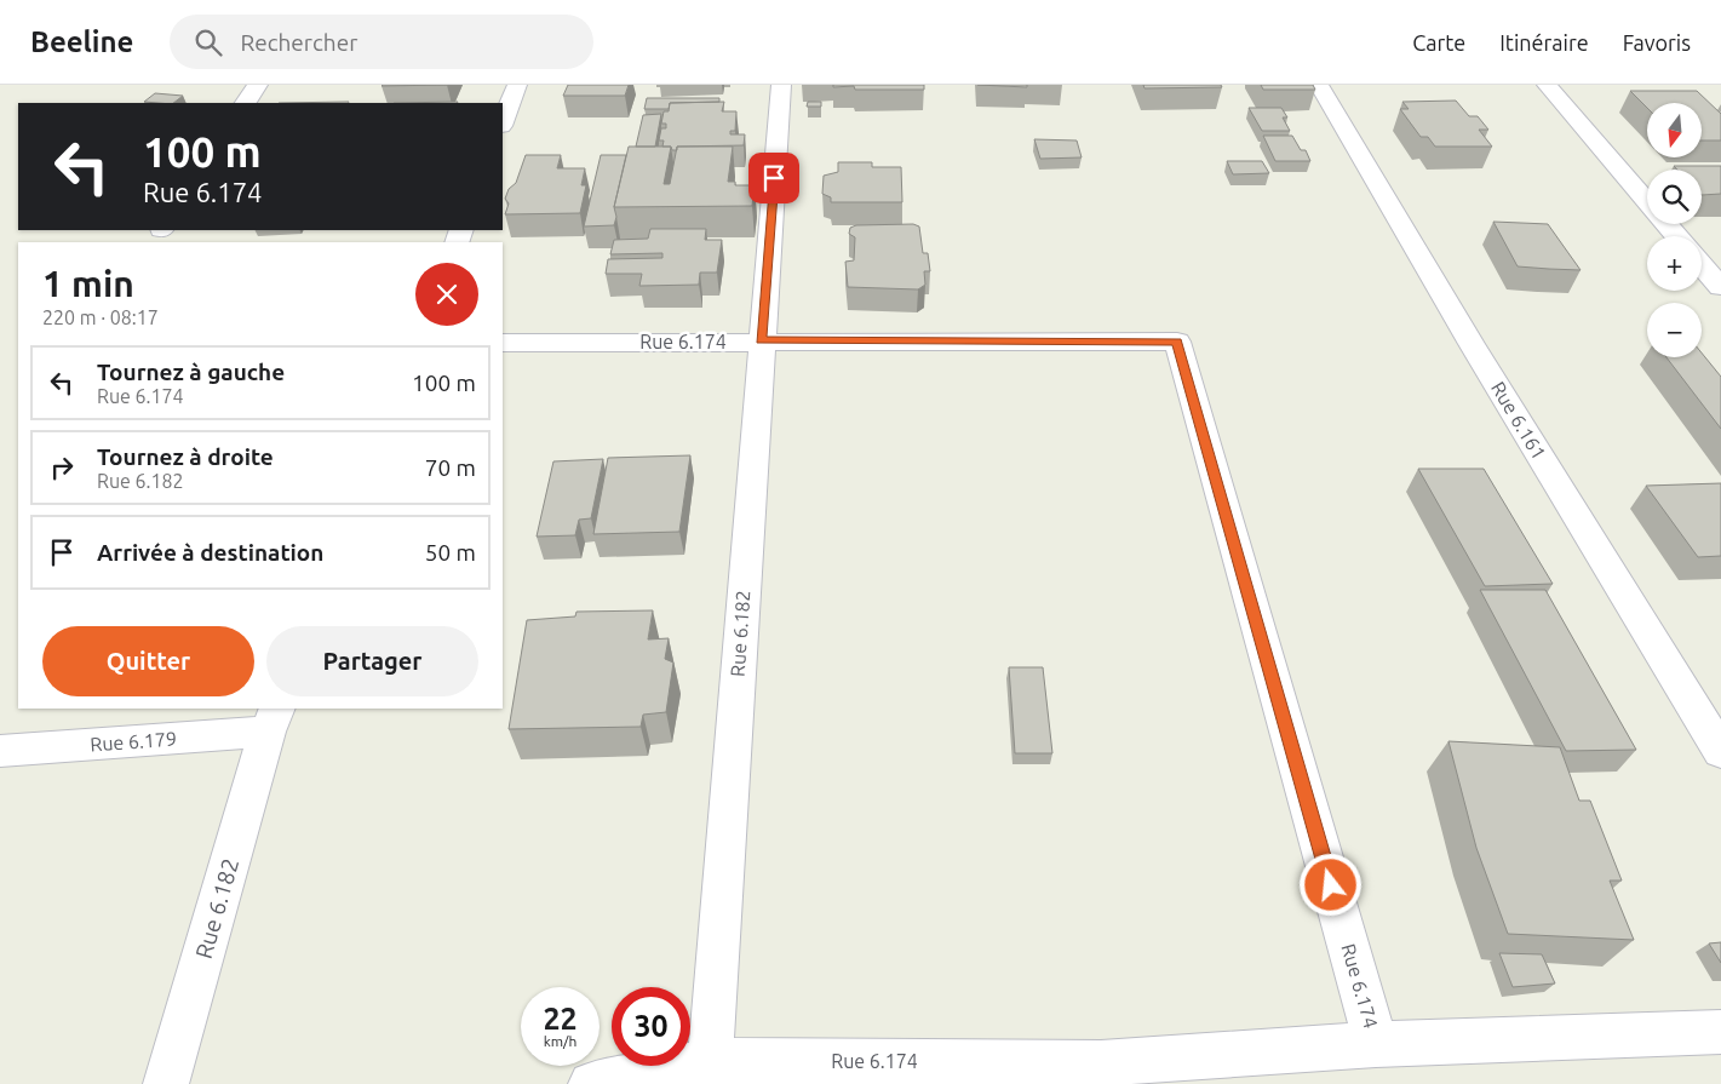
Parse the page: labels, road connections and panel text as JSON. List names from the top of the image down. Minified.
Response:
{"streets":{"street":["Rue 6.174","Rue 6.161","Rue 6.182","Rue 6.179"]},"crossings":[["Rue 6.174","Rue 6.182"],["Rue 6.182","Rue 6.179"]],"north":"bottom","page":{"header":"Beeline","search":"Rechercher","nav":["Carte","Itinéraire","Favoris"],"map_buttons":["+","−"],"turn":["100 m","Rue 6.174"],"heading":["1 min","220 m · 08:17"],"list":[{"name":"Tournez à gauche","note":"Rue 6.174","value":"100 m"},{"name":"Tournez à droite","note":"Rue 6.182","value":"70 m"},{"name":"Arrivée à destination","value":"50 m"}],"buttons":["Quitter","Partager"],"speed":"22 km/h","limit":"30"}}
